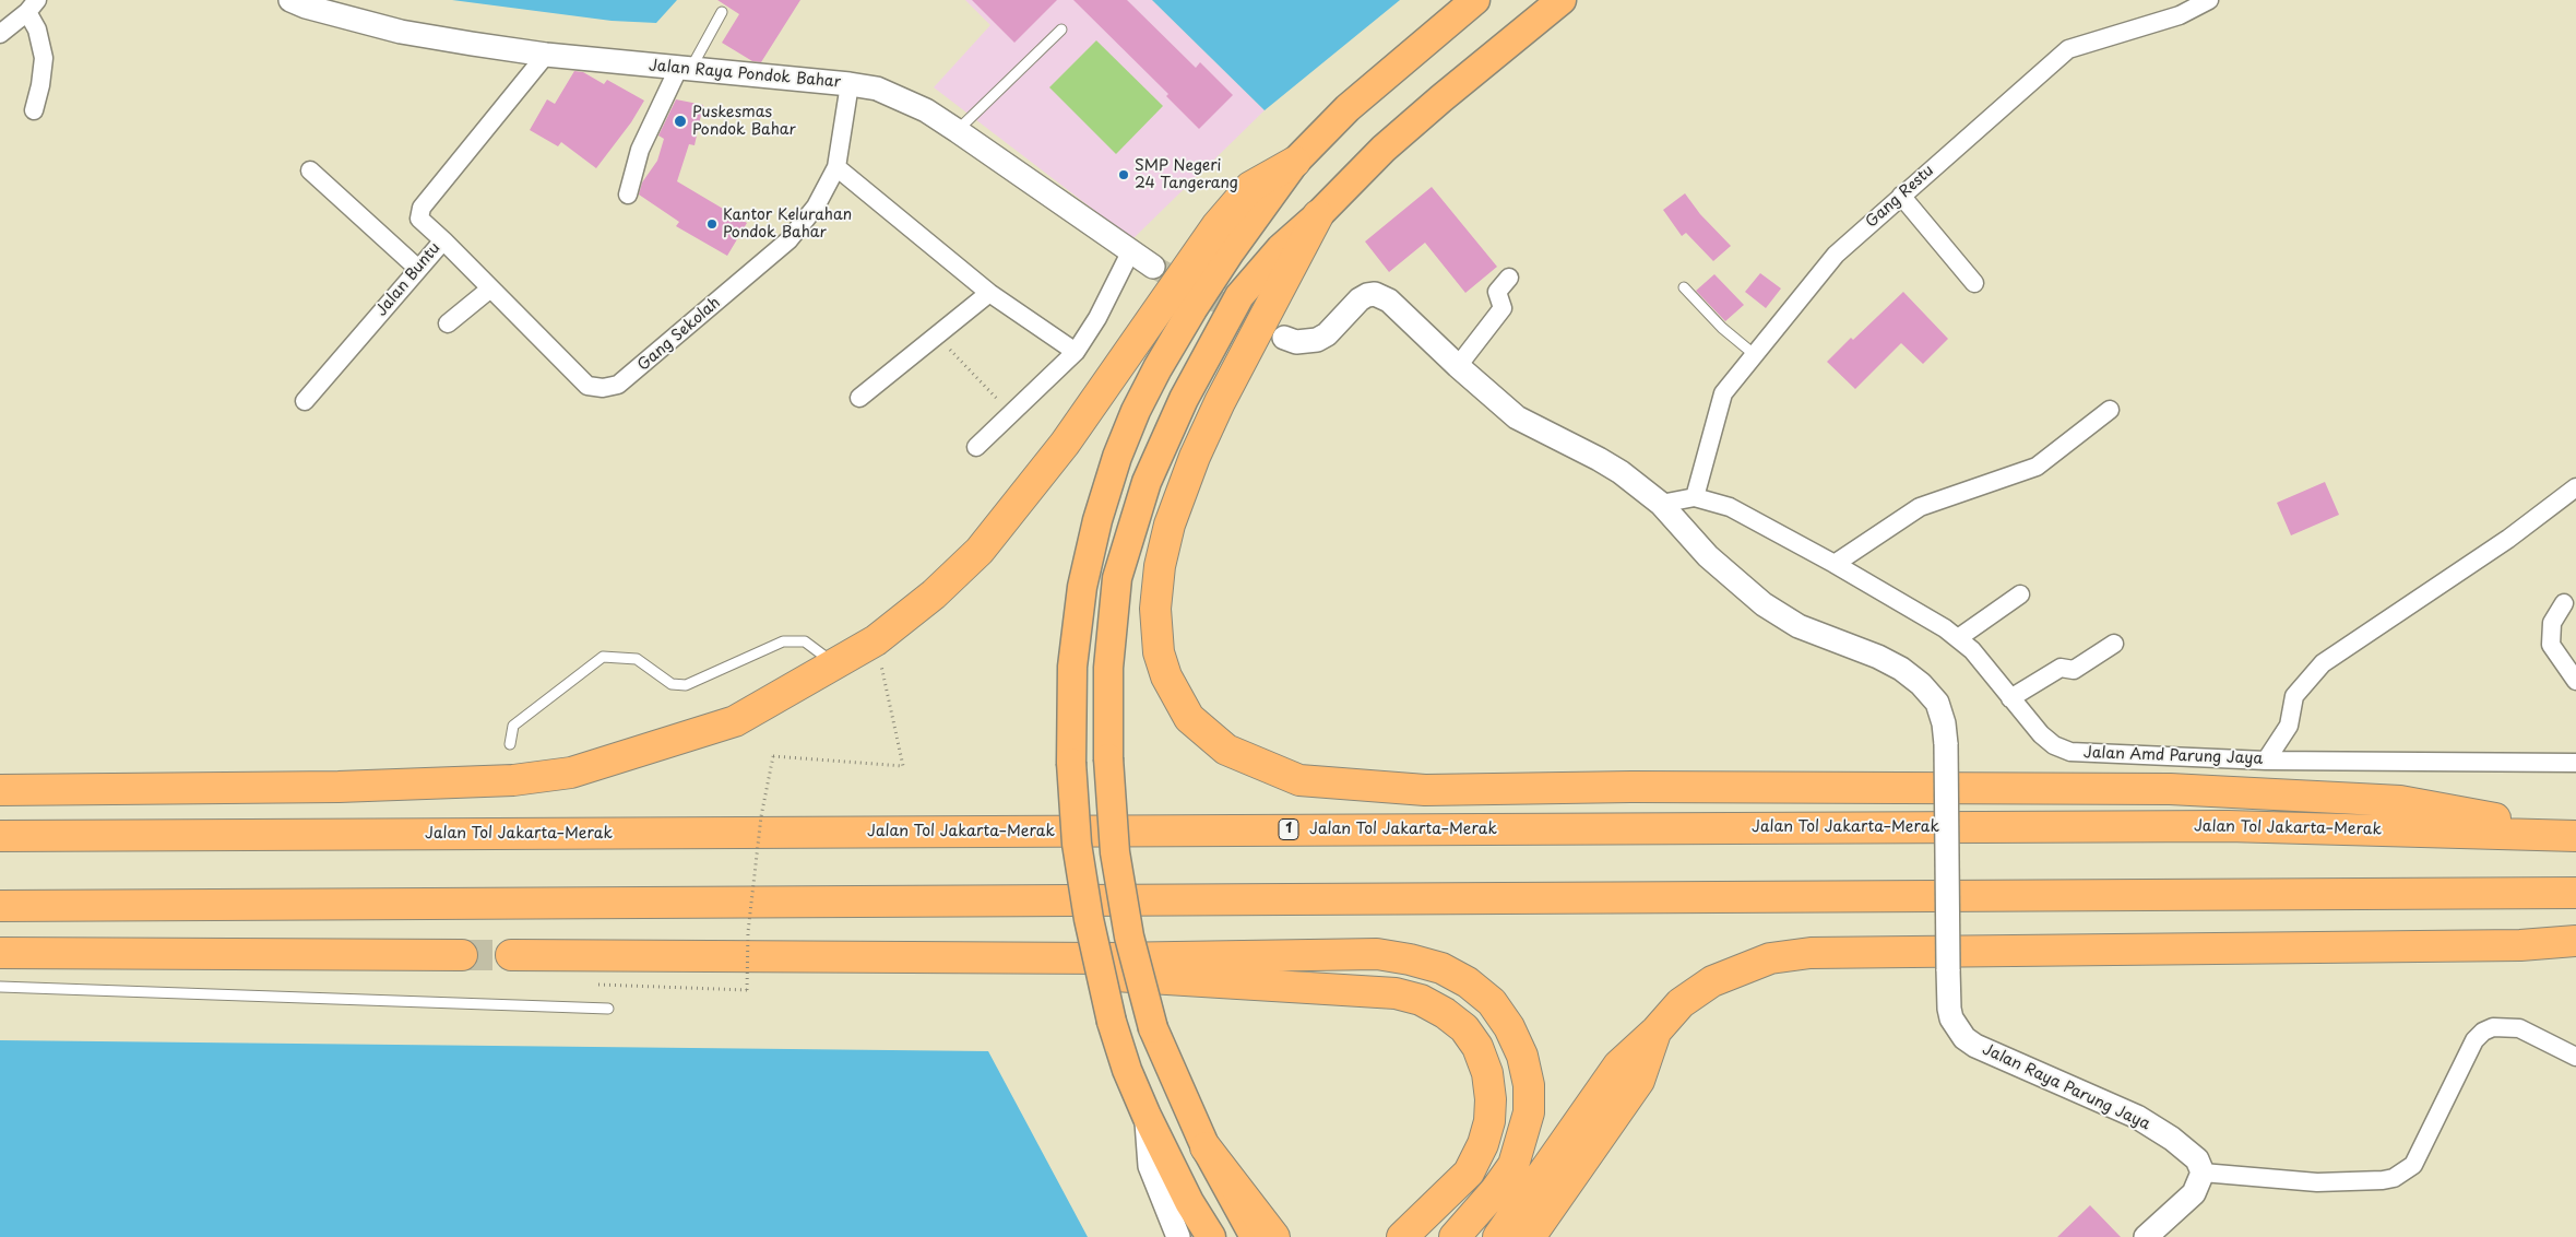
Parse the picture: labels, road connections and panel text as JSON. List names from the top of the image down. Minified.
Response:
{"streets":{"highway":["Jalan Tol Jakarta–Merak","1"],"street":["Jalan Raya Pondok Bahar","Gang Restu","Jalan Buntu","Gang Sekolah","Jalan Amd Parung Jaya","Jalan Raya Parung Jaya"]},"crossings":[["Jalan Raya Pondok Bahar","Jalan Buntu"],["Jalan Raya Pondok Bahar","Gang Sekolah"],["Gang Restu","Jalan Amd Parung Jaya"],["Jalan Buntu","Gang Sekolah"],["Jalan Amd Parung Jaya","Jalan Raya Parung Jaya"]],"places":["Puskesmas Pondok Bahar","SMP Negeri 24 Tangerang","Kantor Kelurahan Pondok Bahar"]}
